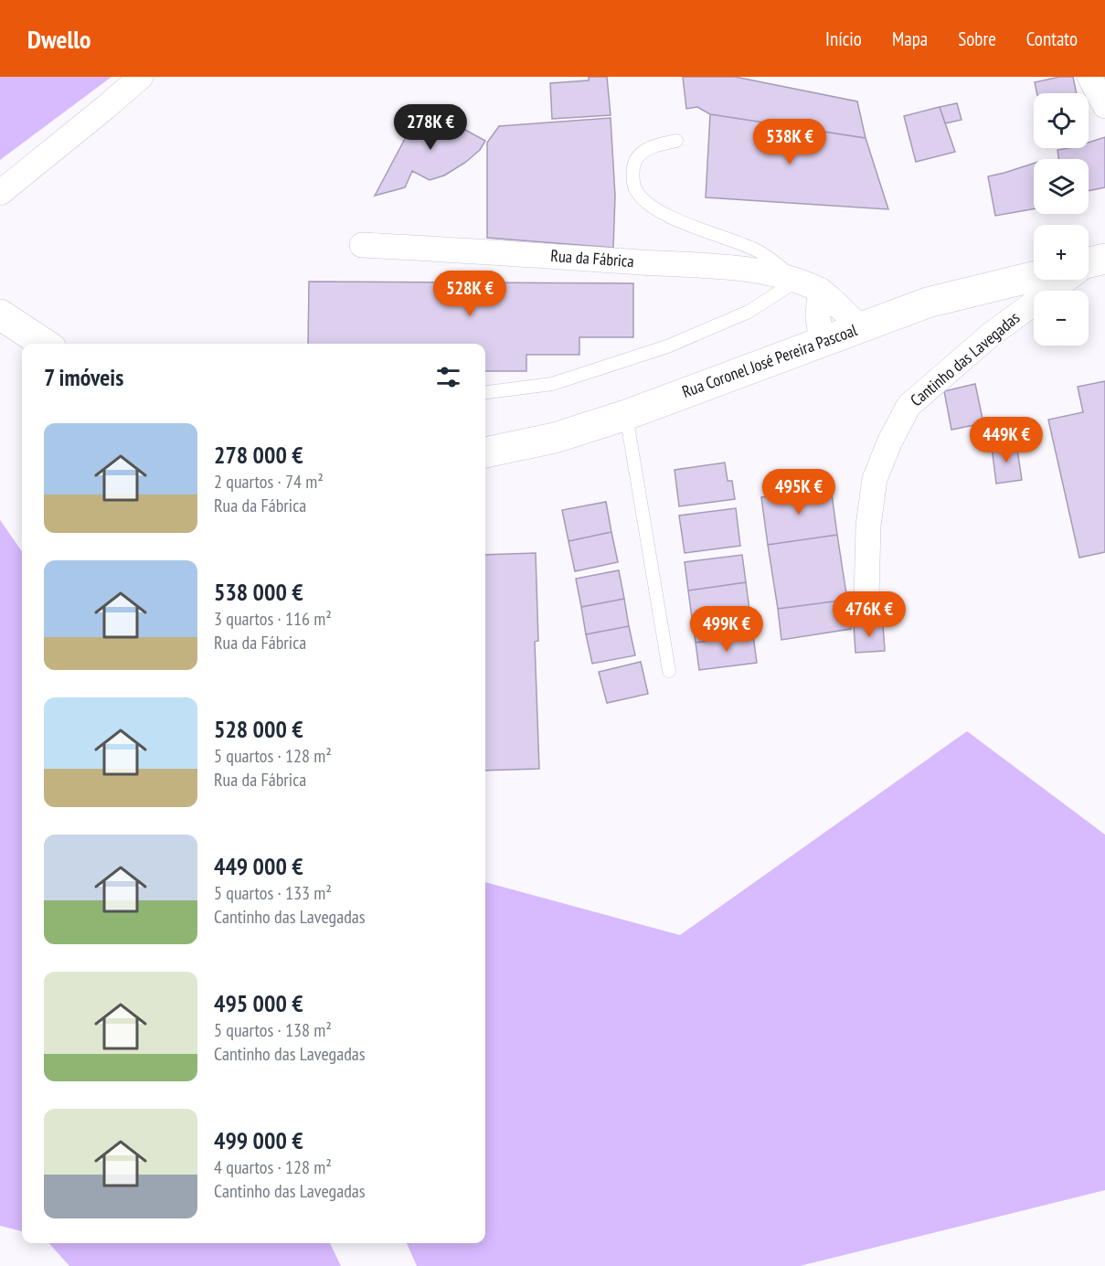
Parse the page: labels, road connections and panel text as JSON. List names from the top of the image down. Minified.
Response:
{"streets":{"main road":["Rua Coronel José Pereira Pascoal"],"street":["Rua da Fábrica","Cantinho das Lavegadas"]},"crossings":[["Rua da Fábrica","Rua Coronel José Pereira Pascoal"]],"page":{"header":"Dwello","nav":["Início","Mapa","Sobre","Contato"],"map_buttons":["+","−"],"price":["278K €","538K €","528K €","449K €","495K €","476K €","499K €"],"heading":"7 imóveis","list":[{"name":"278 000 €","note":"2 quartos · 74 m² · Rua da Fábrica"},{"name":"538 000 €","note":"3 quartos · 116 m² · Rua da Fábrica"},{"name":"528 000 €","note":"5 quartos · 128 m² · Rua da Fábrica"},{"name":"449 000 €","note":"5 quartos · 133 m² · Cantinho das Lavegadas"},{"name":"495 000 €","note":"5 quartos · 138 m² · Cantinho das Lavegadas"},{"name":"499 000 €","note":"4 quartos · 128 m² · Cantinho das Lavegadas"}]}}
